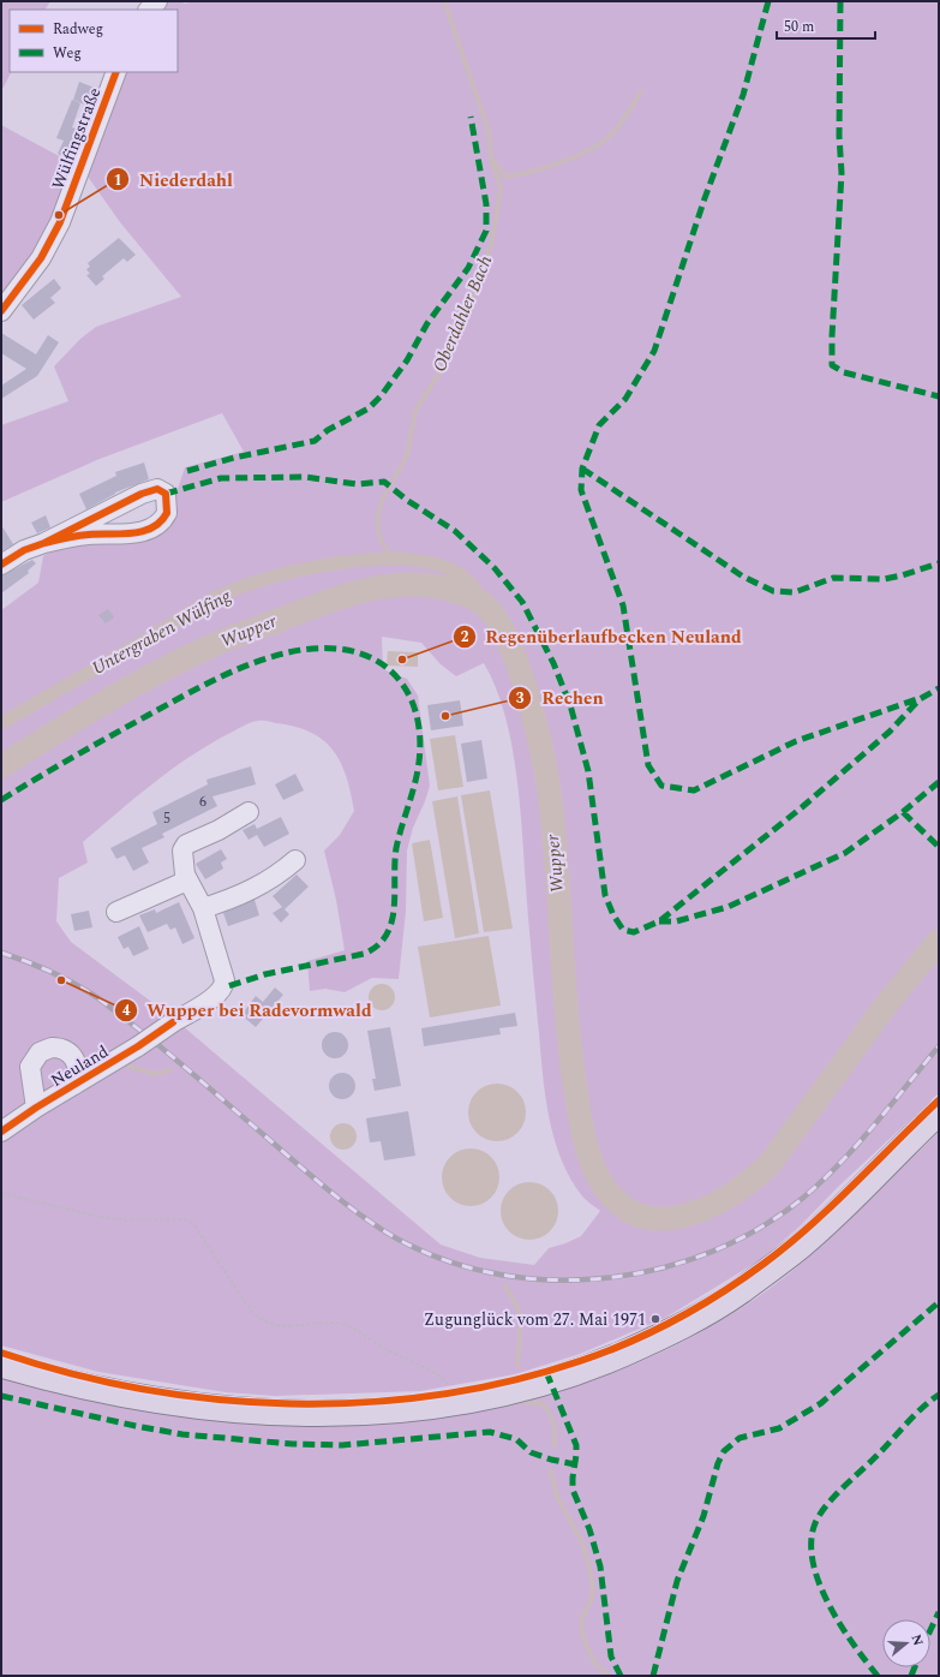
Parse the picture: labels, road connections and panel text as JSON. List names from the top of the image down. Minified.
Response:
{"streets":{"street":["Wülfingstraße","Neuland"]},"water":["Oberdahler Bach","Wupper","Untergraben Wülfing"],"places":["Niederdahl","Regenüberlaufbecken Neuland","Rechen","Wupper bei Radevormwald","Zugunglück vom 27. Mai 1971"],"house_numbers":["6","5"],"legend":["Radweg","Weg"],"scale_bar":"50 m","north":"right"}
